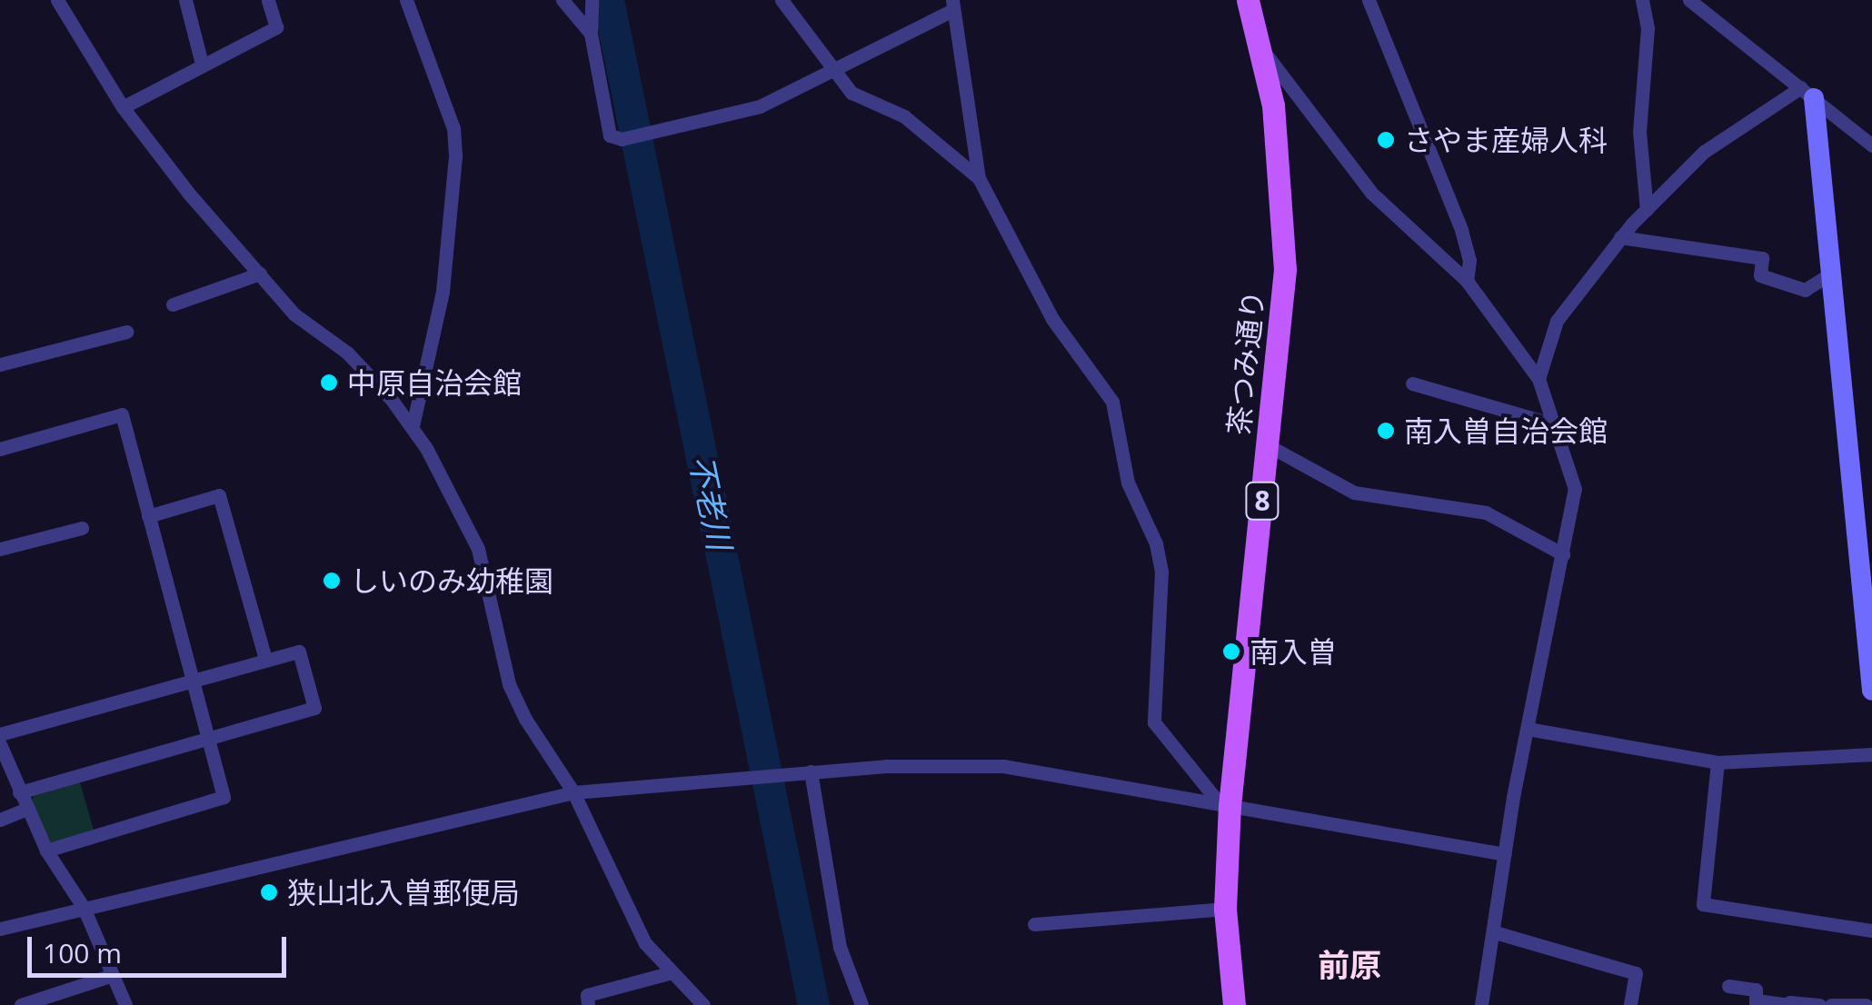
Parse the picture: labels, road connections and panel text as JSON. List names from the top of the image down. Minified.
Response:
{"streets":{"main road":["茶つみ通り","8"]},"districts":["前原"],"water":["不老川"],"places":["さやま産婦人科","中原自治会館","南入曽自治会館","しいのみ幼稚園","南入曽","狭山北入曽郵便局"],"scale_bar":"100 m"}
